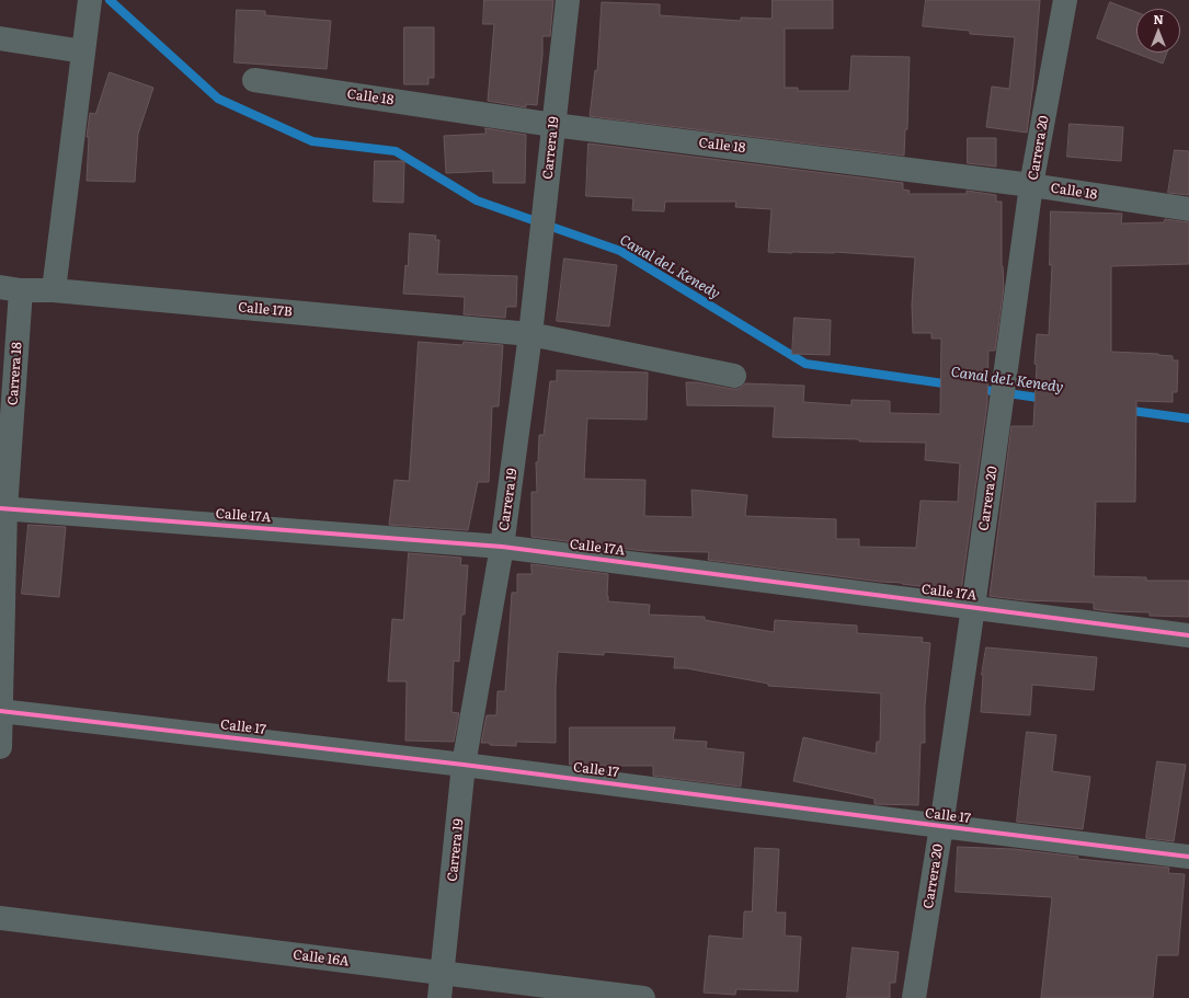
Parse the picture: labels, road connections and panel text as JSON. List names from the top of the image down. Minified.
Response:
{"streets":{"street":["Calle 18","Carrera 19","Carrera 20","Calle 17B","Carrera 18","Calle 17A","Calle 17","Calle 16A"]},"crossings":[["Calle 18","Carrera 19"],["Calle 18","Carrera 20"],["Carrera 19","Calle 17B"],["Carrera 19","Calle 17A"],["Carrera 19","Calle 17"],["Carrera 19","Calle 16A"],["Carrera 20","Calle 17A"],["Carrera 20","Calle 17"],["Calle 17B","Carrera 18"],["Carrera 18","Calle 17A"],["Carrera 18","Calle 17"]],"water":["Canal deL Kenedy"],"north":"top"}
